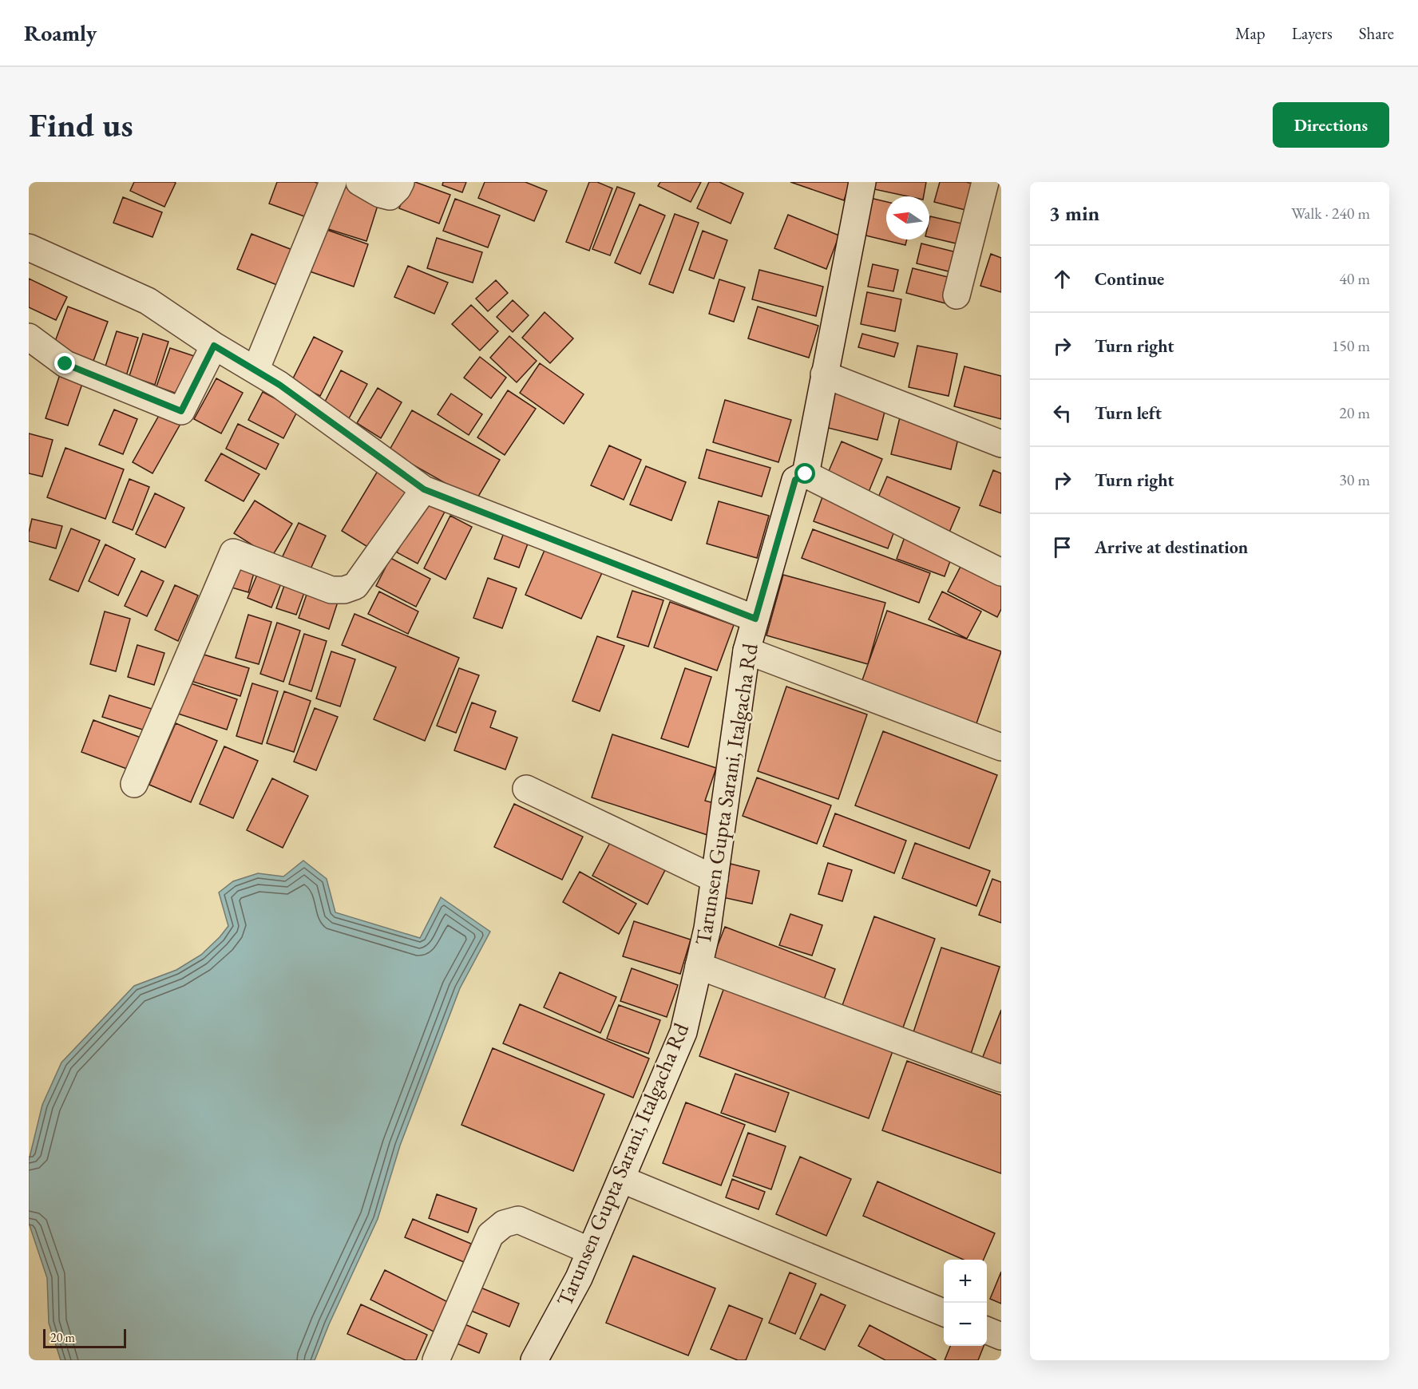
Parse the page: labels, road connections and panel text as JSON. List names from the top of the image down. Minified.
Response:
{"streets":{"street":["Tarunsen Gupta Sarani, Italgacha Rd"]},"scale_bar":"20 m","north":"left","page":{"header":"Roamly","nav":["Map","Layers","Share"],"buttons":"Directions","title":"Find us","heading":["3 min","Walk · 240 m"],"list":[["Continue","40 m"],["Turn right","150 m"],["Turn left","20 m"],["Turn right","30 m"],"Arrive at destination"],"map_buttons":["+","−"],"scale":"20 m"}}
